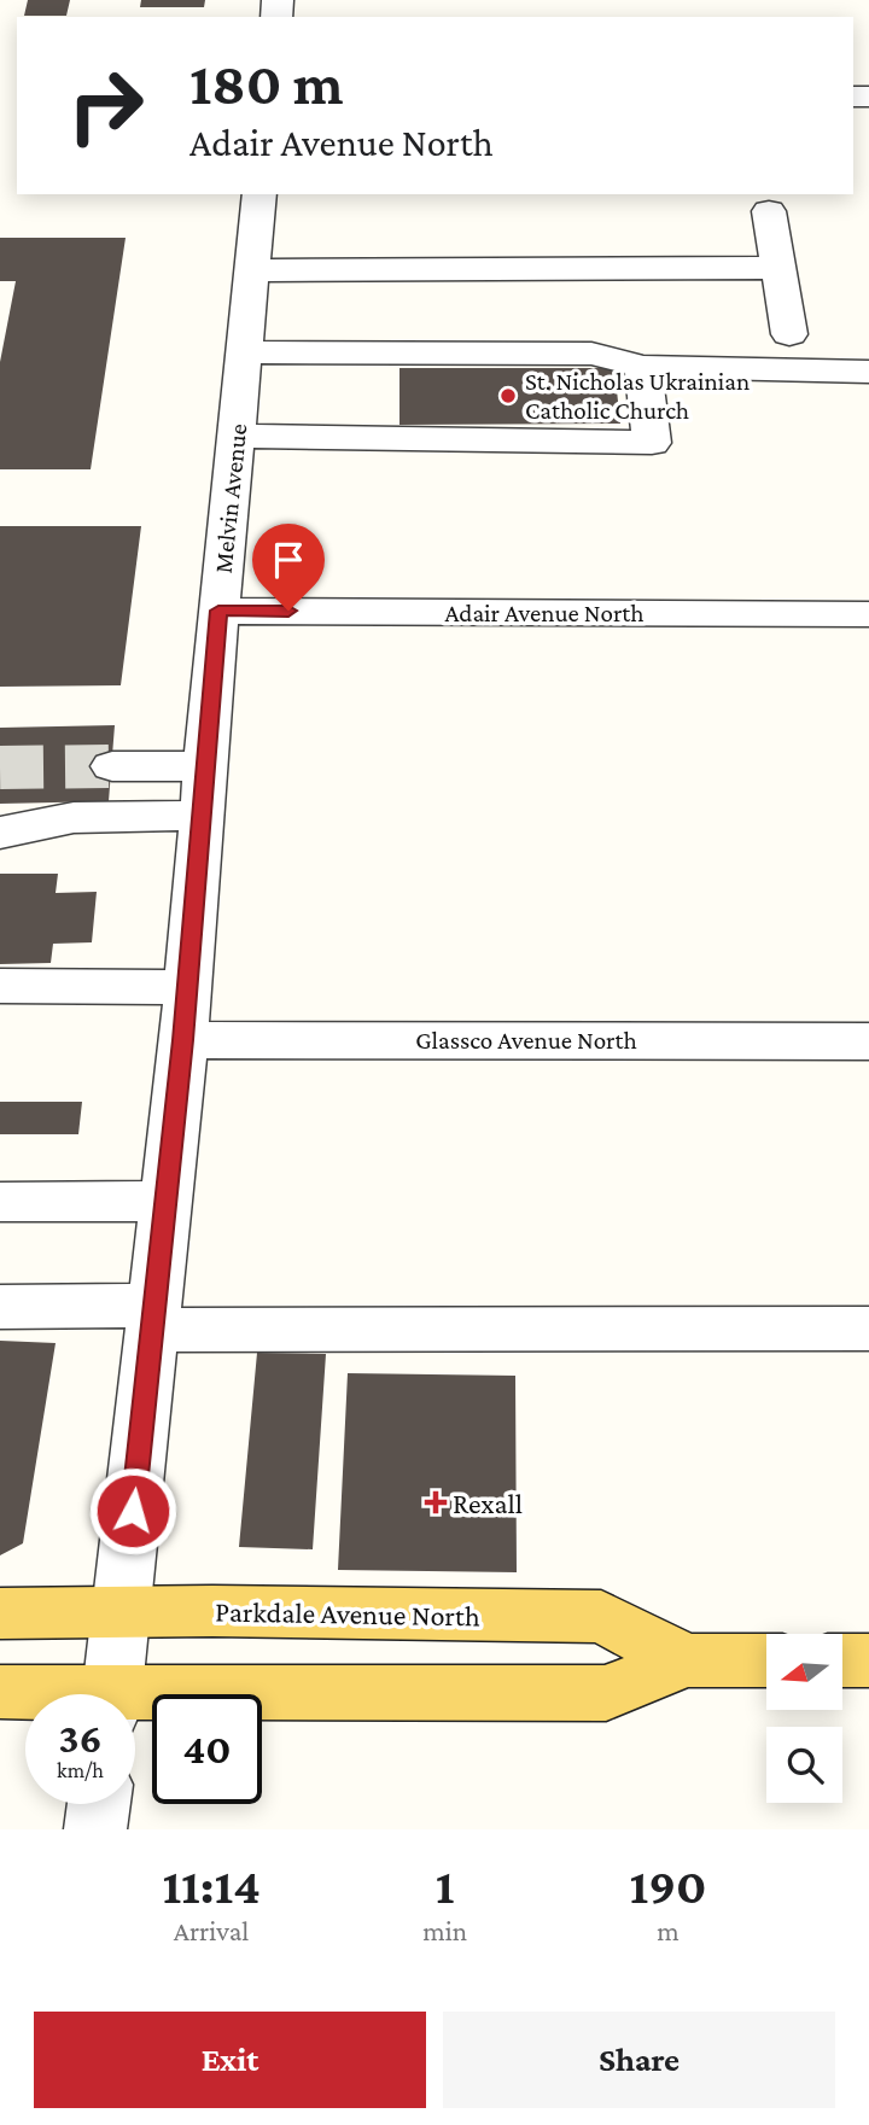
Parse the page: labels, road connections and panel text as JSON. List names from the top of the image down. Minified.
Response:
{"streets":{"main road":["Parkdale Avenue North"],"street":["Melvin Avenue","Adair Avenue North","Glassco Avenue North"]},"crossings":[["Melvin Avenue","Adair Avenue North"],["Melvin Avenue","Glassco Avenue North"],["Melvin Avenue","Parkdale Avenue North"]],"places":{"other":["St. Nicholas Ukrainian Catholic Church"],"health":["Rexall"]},"north":"left","page":{"turn":["180 m","Adair Avenue North"],"speed":"36 km/h","limit":"40","eta":["11:14","Arrival","1","min","190","m"],"buttons":["Exit","Share"]}}
